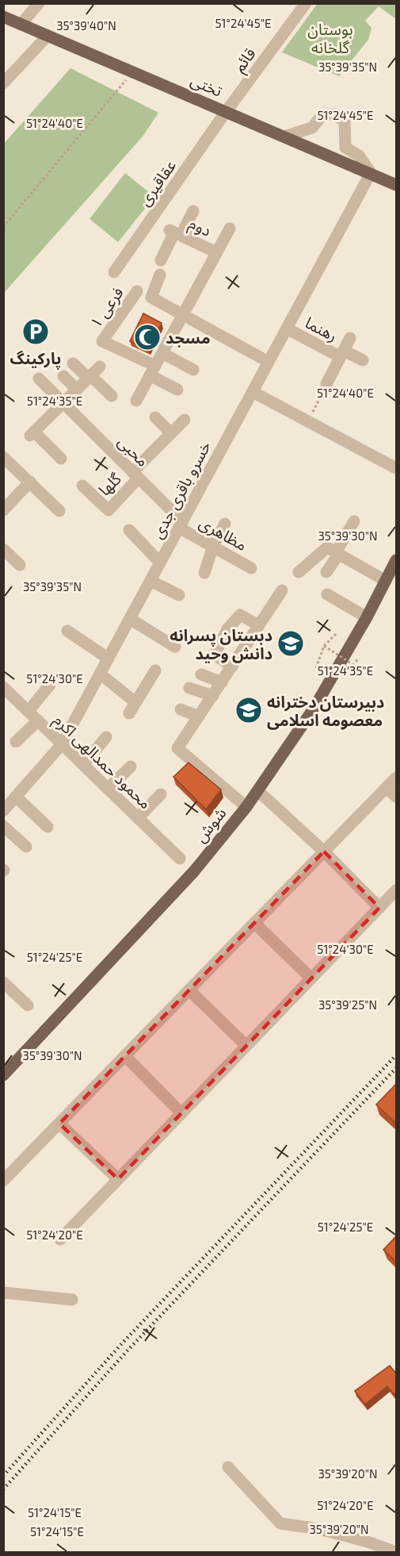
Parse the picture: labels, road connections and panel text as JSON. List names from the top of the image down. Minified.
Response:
{"streets":{"main road":["تختی","شوش"],"street":["قائم","عقاقیری","دوم","فرعی ۱","رهنما","محبی","گلها","خسرو باقری جدی","مظاهری","محمود حمدالهی اکرم"]},"crossings":[["قائم","تختی"],["قائم","عقاقیری"],["تختی","عقاقیری"],["تختی","خسرو باقری جدی"],["رهنما","خسرو باقری جدی"],["محبی","گلها"],["محبی","خسرو باقری جدی"],["محبی","مظاهری"],["خسرو باقری جدی","مظاهری"],["خسرو باقری جدی","محمود حمدالهی اکرم"]],"parks":["بوستان گلخانه"],"places":{"parking":["پارکینگ"],"mosque":["مسجد"],"school or university":["دبستان پسرانه دانش وحید","دبیرستان دخترانه معصومه اسلامی"]},"coordinates":["51°24'45\"E","35°39'40\"N","35°39'35\"N","51°24'40\"E","51°24'35\"E","35°39'30\"N","51°24'30\"E","51°24'25\"E","35°39'25\"N","51°24'20\"E","35°39'20\"N","51°24'15\"E"]}
